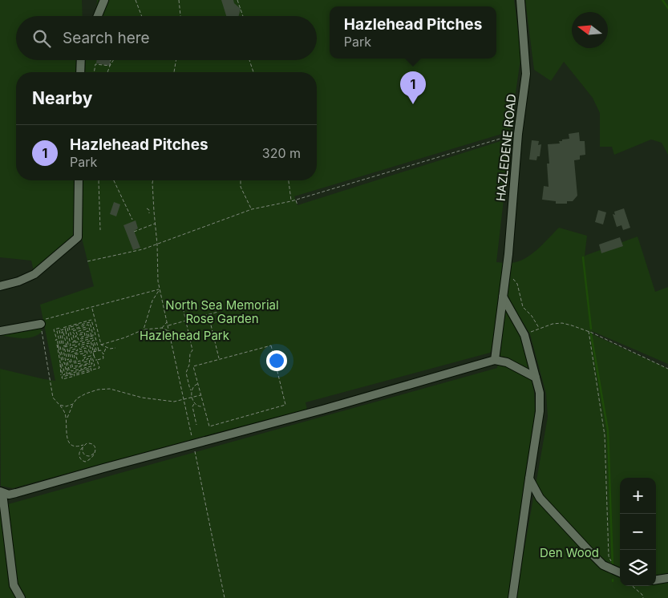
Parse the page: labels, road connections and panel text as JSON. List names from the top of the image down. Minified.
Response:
{"streets":{"street":["HAZLEDENE ROAD"]},"parks":["North Sea Memorial Rose Garden","Hazlehead Park","Den Wood"],"north":"left","page":{"popup":["Hazlehead Pitches","Park"],"search":"Search here","pins":"1","heading":"Nearby","list":[{"mark":"1","name":"Hazlehead Pitches","note":"Park","value":"320 m"}],"map_buttons":["+","−"]}}
